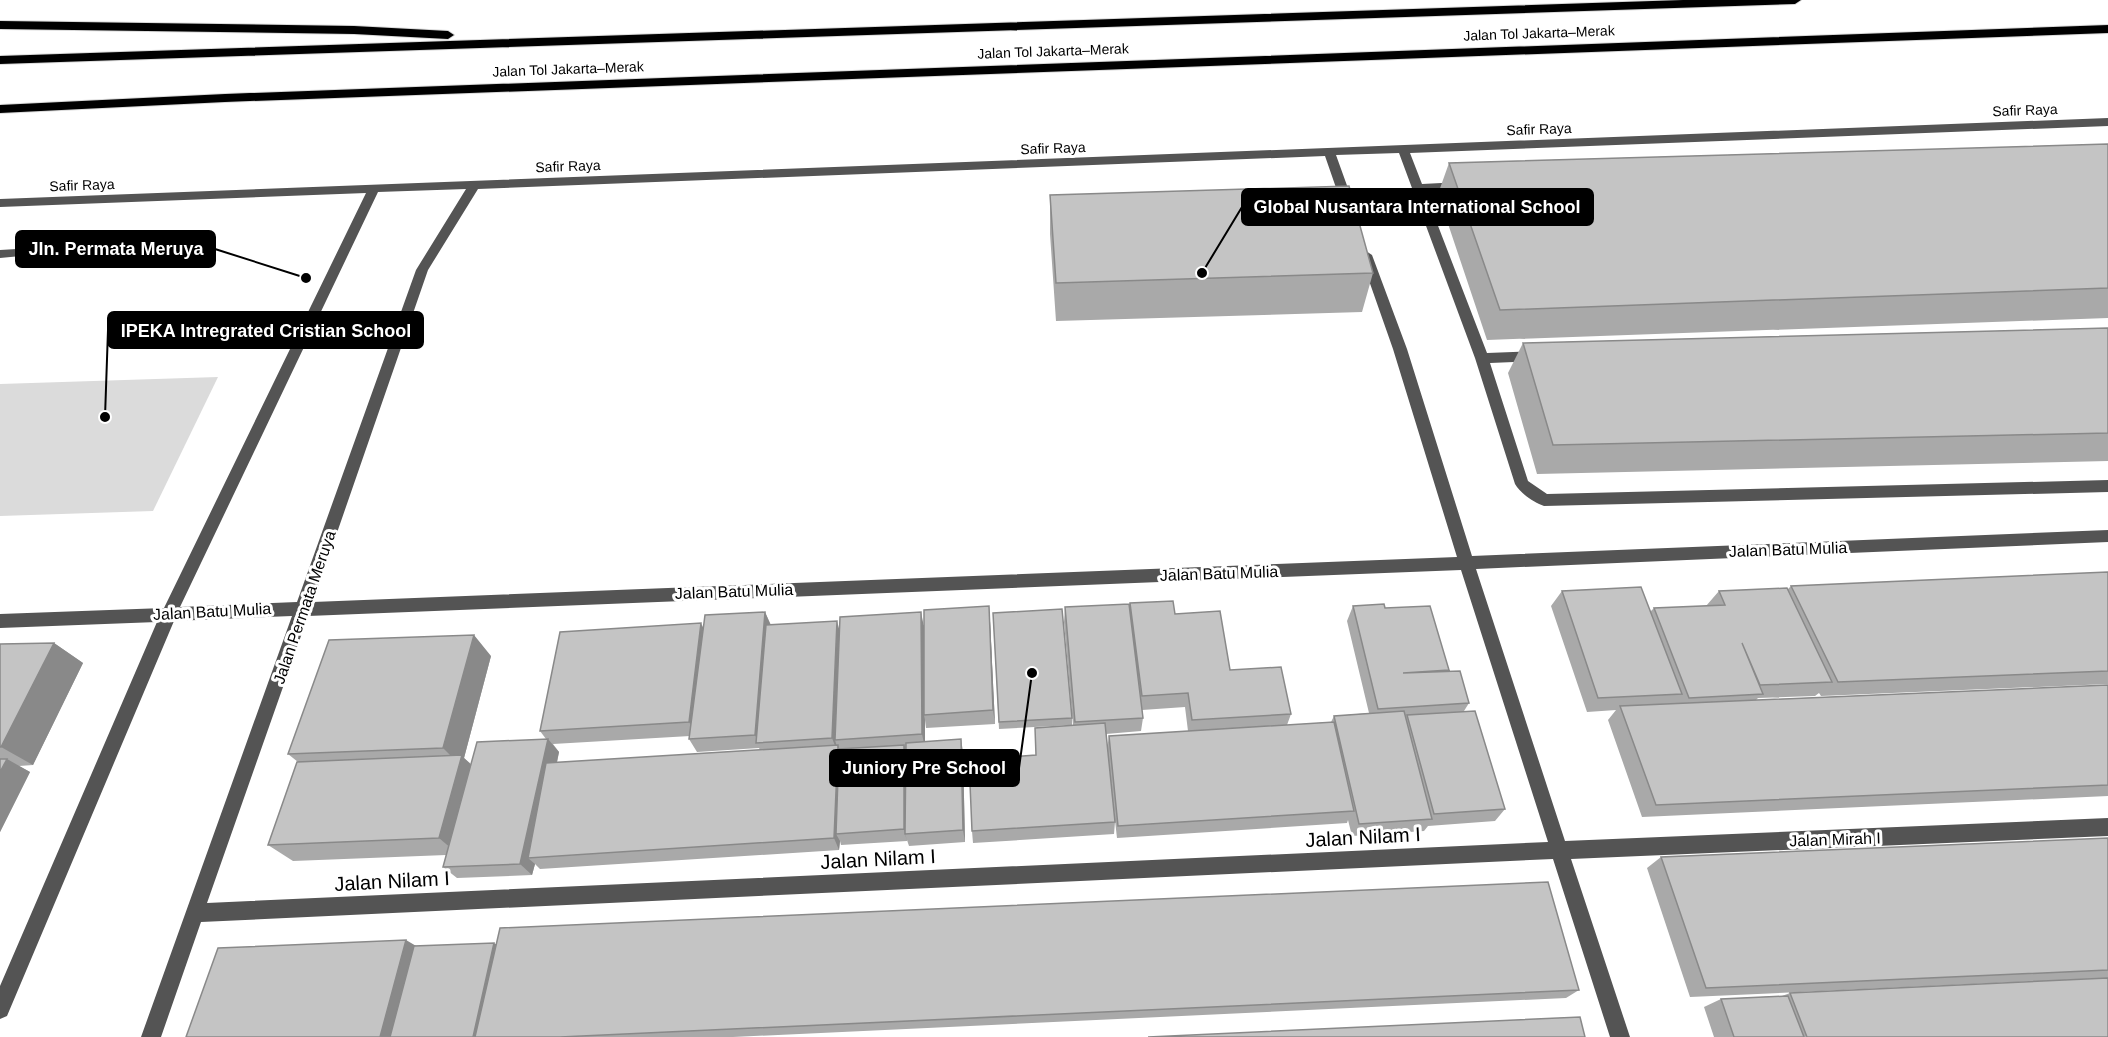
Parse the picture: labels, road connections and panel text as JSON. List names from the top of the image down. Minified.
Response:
{"streets":{"highway":["Jalan Tol Jakarta–Merak"],"street":["Safir Raya","Jalan Batu Mulia","Jalan Permata Meruya","Jalan Nilam I","Jalan Mirah I"]},"crossings":[["Safir Raya","Jalan Permata Meruya"],["Jalan Batu Mulia","Jalan Permata Meruya"],["Jalan Permata Meruya","Jalan Nilam I"],["Jalan Nilam I","Jalan Mirah I"]],"places":["Global Nusantara International School","Jln. Permata Meruya","IPEKA Intregrated Cristian School","Juniory Pre School"]}
